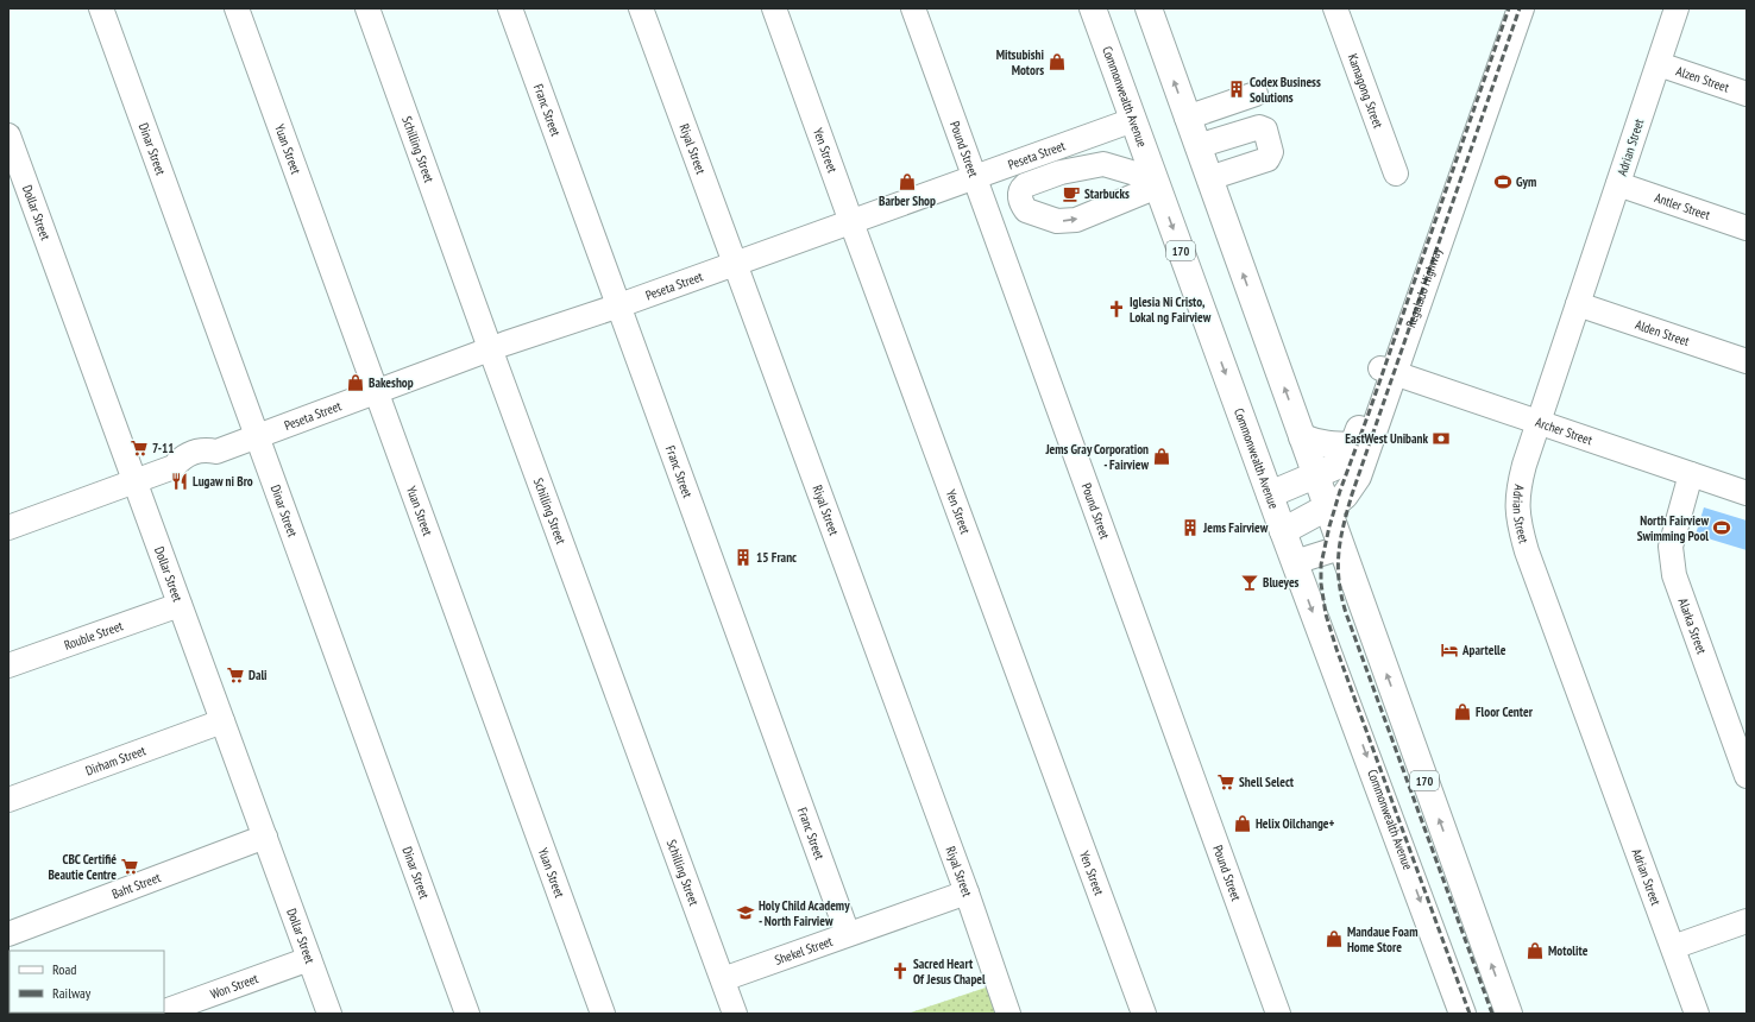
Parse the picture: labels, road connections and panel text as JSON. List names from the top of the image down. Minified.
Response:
{"streets":{"main road":["Commonwealth Avenue","170","Regalado Highway"],"street":["Alzen Street","Kamagong Street","Franc Street","Adrian Street","Dinar Street","Pound Street","Yuan Street","Schilling Street","Riyal Street","Yen Street","Peseta Street","Antler Street","Dollar Street","Alden Street","Archer Street","Alarka Street","Rouble Street","Dirham Street","Baht Street","Shekel Street","Won Street"]},"crossings":[["Alzen Street","Adrian Street"],["Commonwealth Avenue","Peseta Street"],["Commonwealth Avenue","Regalado Highway"],["Franc Street","Peseta Street"],["Franc Street","Shekel Street"],["Adrian Street","Antler Street"],["Adrian Street","Alden Street"],["Adrian Street","Archer Street"],["Dinar Street","Peseta Street"],["Pound Street","Peseta Street"],["Yuan Street","Peseta Street"],["Schilling Street","Peseta Street"],["Schilling Street","Shekel Street"],["Riyal Street","Peseta Street"],["Riyal Street","Shekel Street"],["Yen Street","Peseta Street"],["Peseta Street","Dollar Street"],["Dollar Street","Rouble Street"],["Dollar Street","Dirham Street"],["Dollar Street","Baht Street"],["Dollar Street","Won Street"],["170","Regalado Highway"],["Regalado Highway","Archer Street"],["Archer Street","Alarka Street"]],"places":{"shop":["Mitsubishi Motors","Barber Shop","Bakeshop","Jems Gray Corporation - Fairview","Floor Center","Helix Oilchange+","Mandaue Foam Home Store","Motolite"],"building":["Codex Business Solutions","Jems Fairview","15 Franc"],"sports":["Gym","North Fairview Swimming Pool"],"cafe":["Starbucks"],"church":["Iglesia Ni Cristo, Lokal ng Fairview","Sacred Heart Of Jesus Chapel"],"bank":["EastWest Unibank"],"supermarket":["7-11","Dali","Shell Select","CBC Certifié Beautie Centre"],"restaurant":["Lugaw ni Bro"],"bar":["Blueyes"],"hotel":["Apartelle"],"school or university":["Holy Child Academy - North Fairview"]},"legend":["Road","Railway"]}
